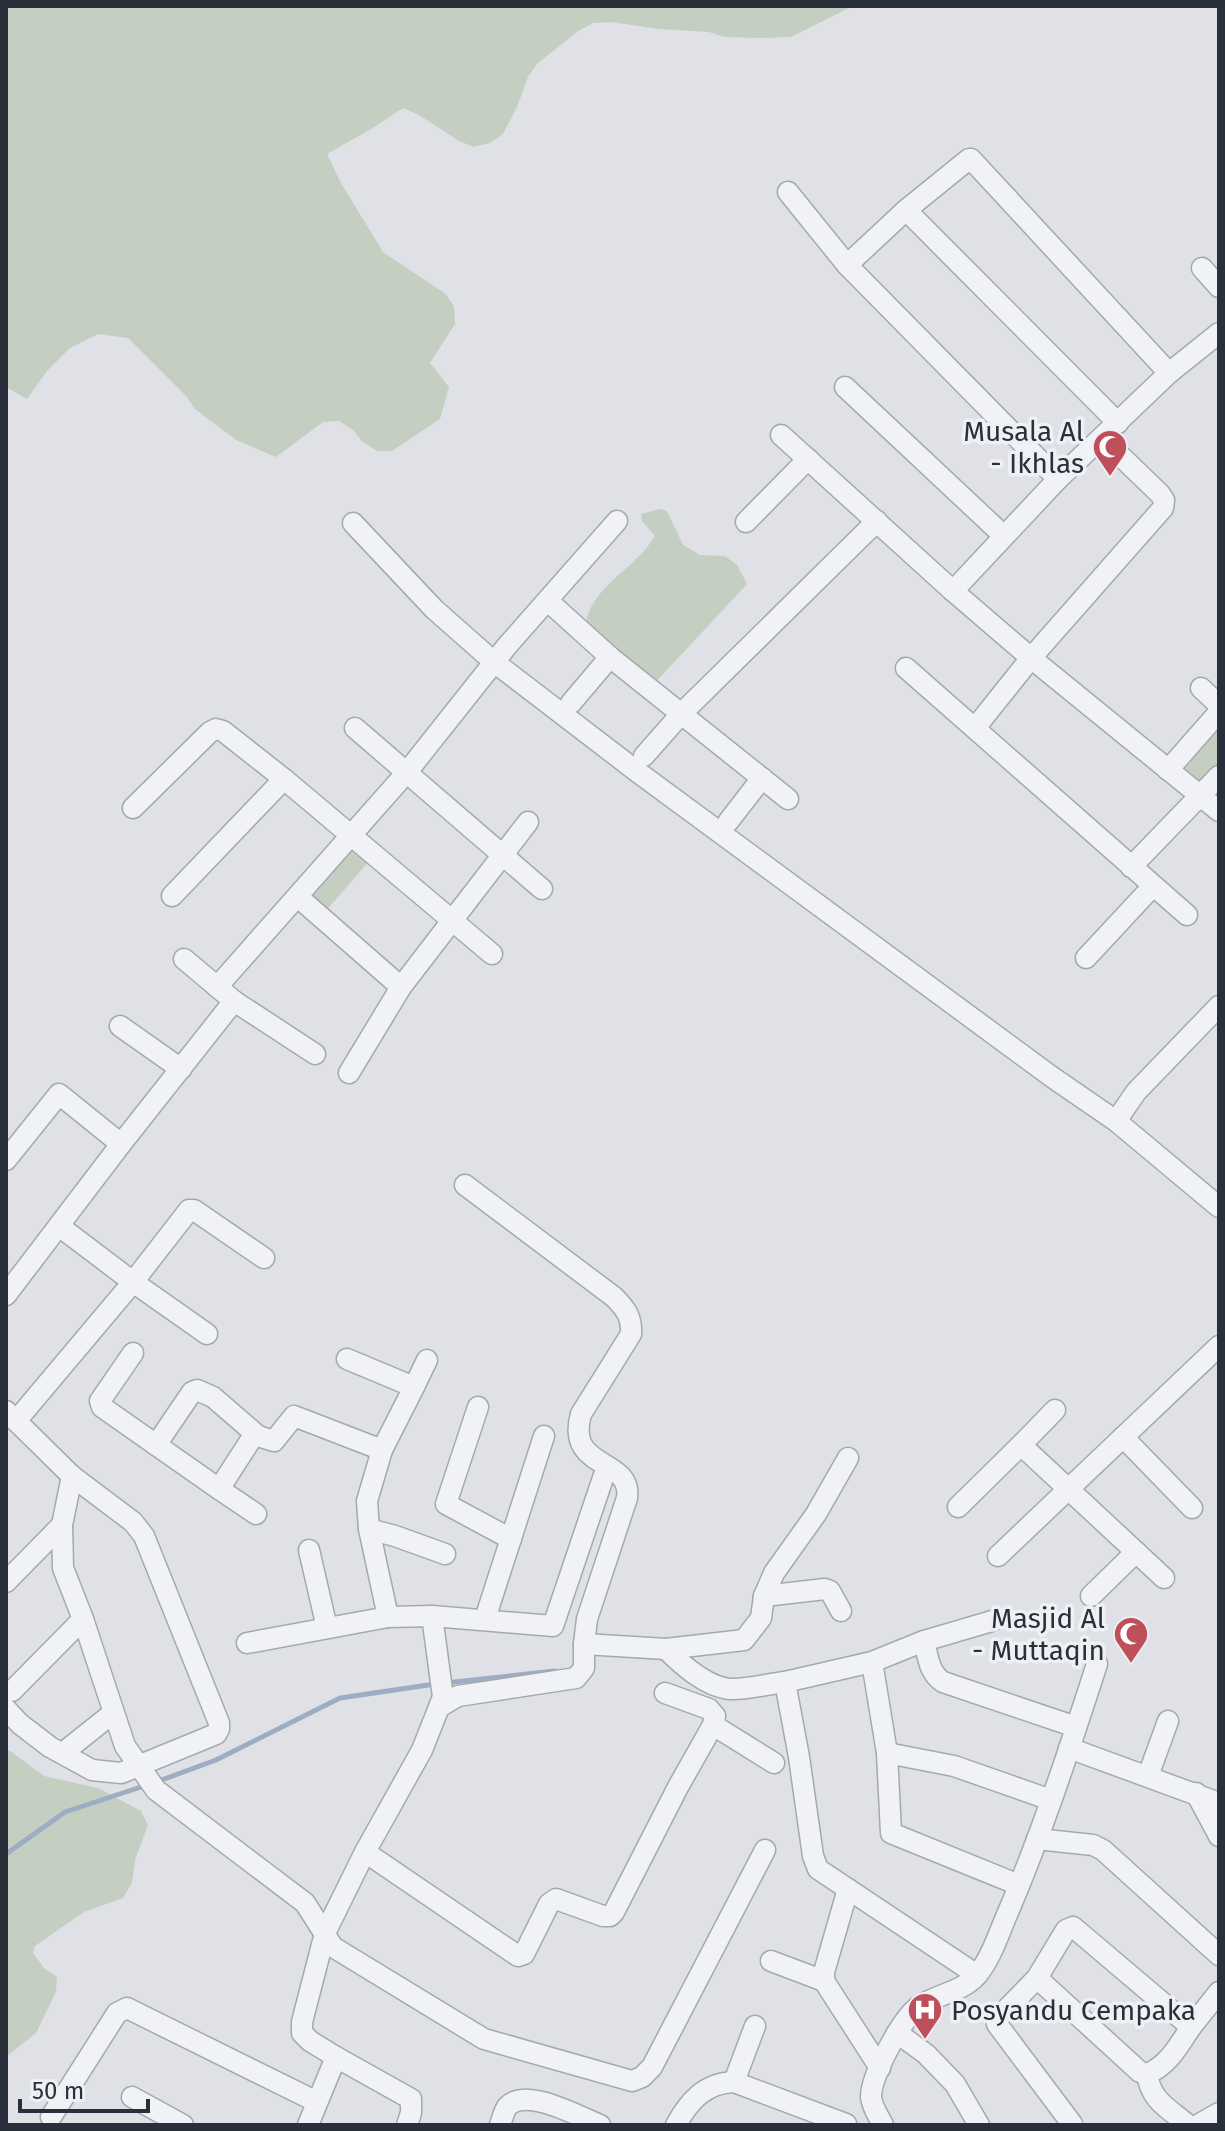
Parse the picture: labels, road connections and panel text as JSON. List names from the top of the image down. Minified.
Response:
{"places":{"mosque":["Musala Al - Ikhlas","Masjid Al - Muttaqin"],"hospital":["Posyandu Cempaka"]},"scale_bar":"50 m"}
